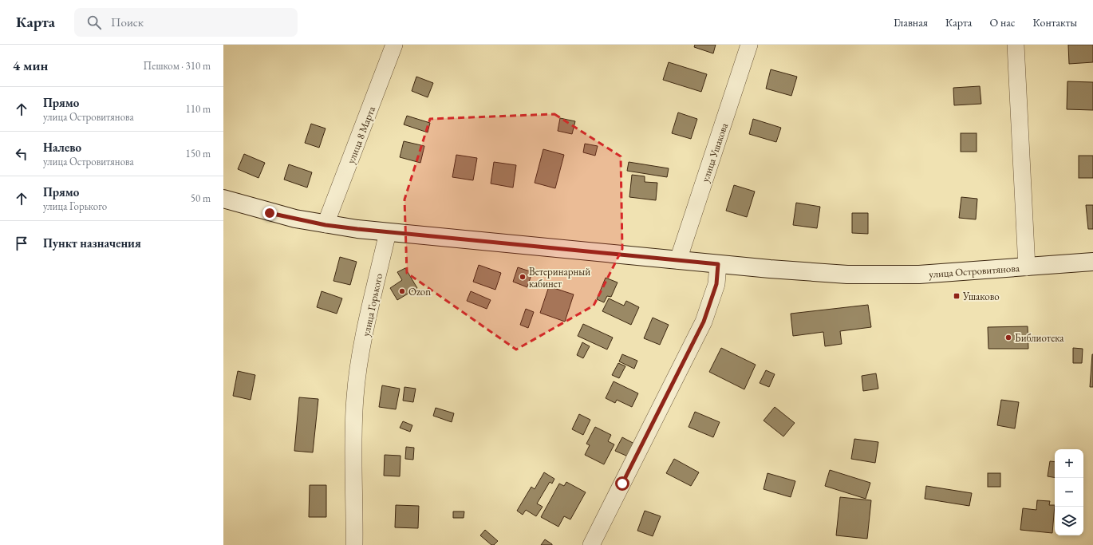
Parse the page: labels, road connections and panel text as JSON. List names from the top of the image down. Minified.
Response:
{"streets":{"street":["улица 8 Марта","улица Ушакова","улица Островитянова","улица Горького"]},"crossings":[["улица Ушакова","улица Островитянова"],["улица Островитянова","улица Горького"]],"places":{"other":["Ветеринарный кабинет","Ozon","Библиотека"],"transit":["Ушаково"]},"page":{"header":"Карта","search":"Поиск","nav":["Главная","Карта","О нас","Контакты"],"heading":["4 мин","Пешком · 310 m"],"list":[["Прямо","улица Островитянова","110 m"],["Налево","улица Островитянова","150 m"],["Прямо","улица Горького","50 m"],"Пункт назначения"],"map_buttons":["+","−"]}}
